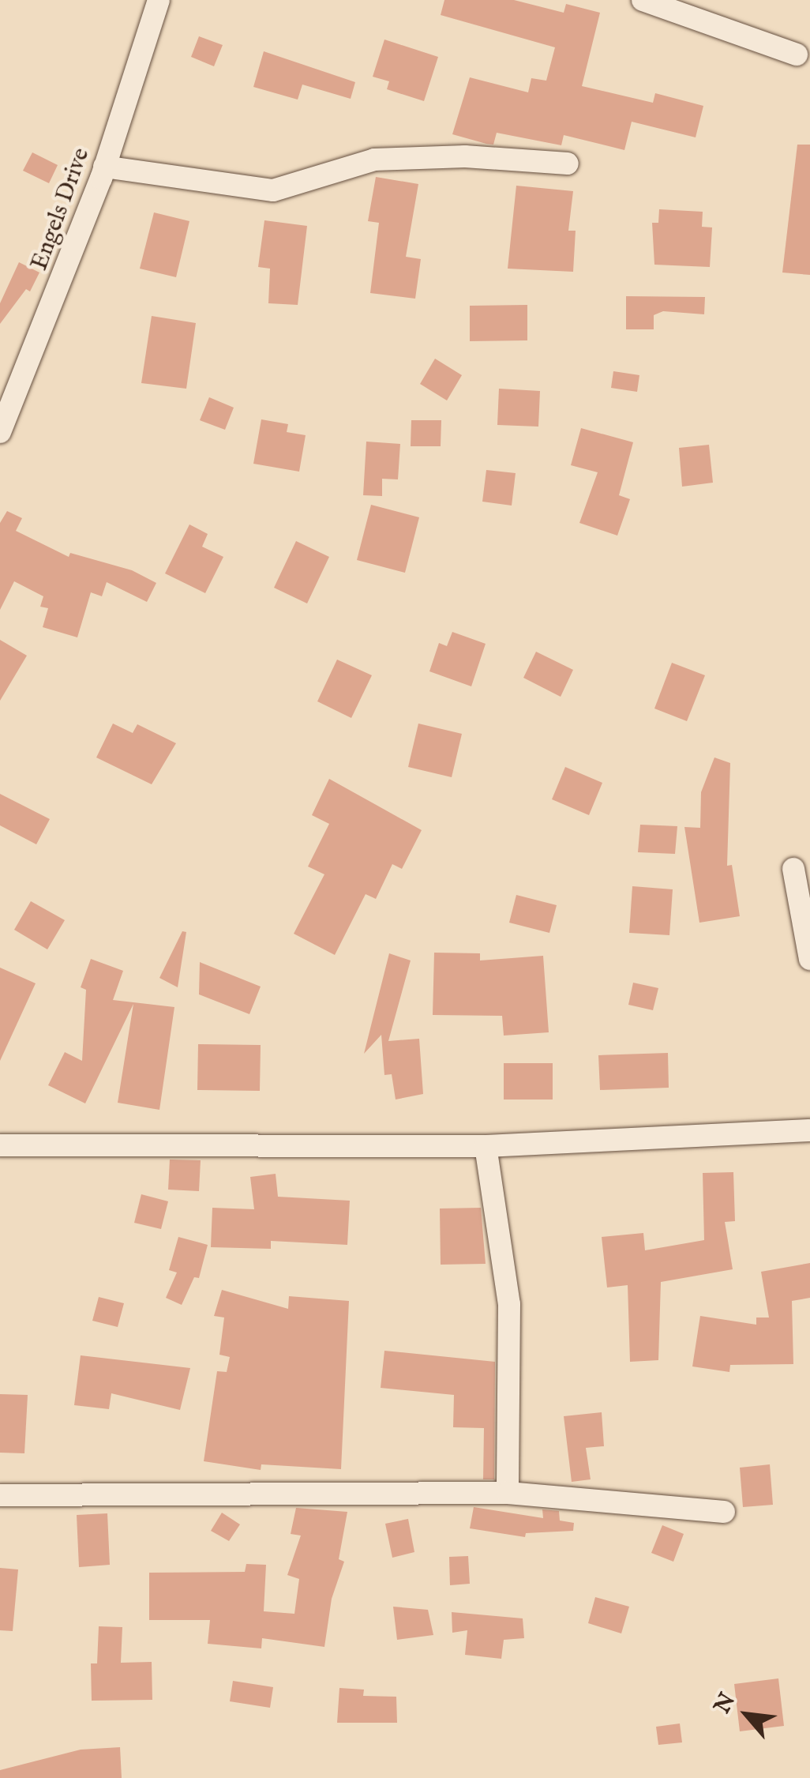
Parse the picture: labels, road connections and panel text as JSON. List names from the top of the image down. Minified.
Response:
{"streets":{"street":["Engels Drive"]},"north":"top left"}
